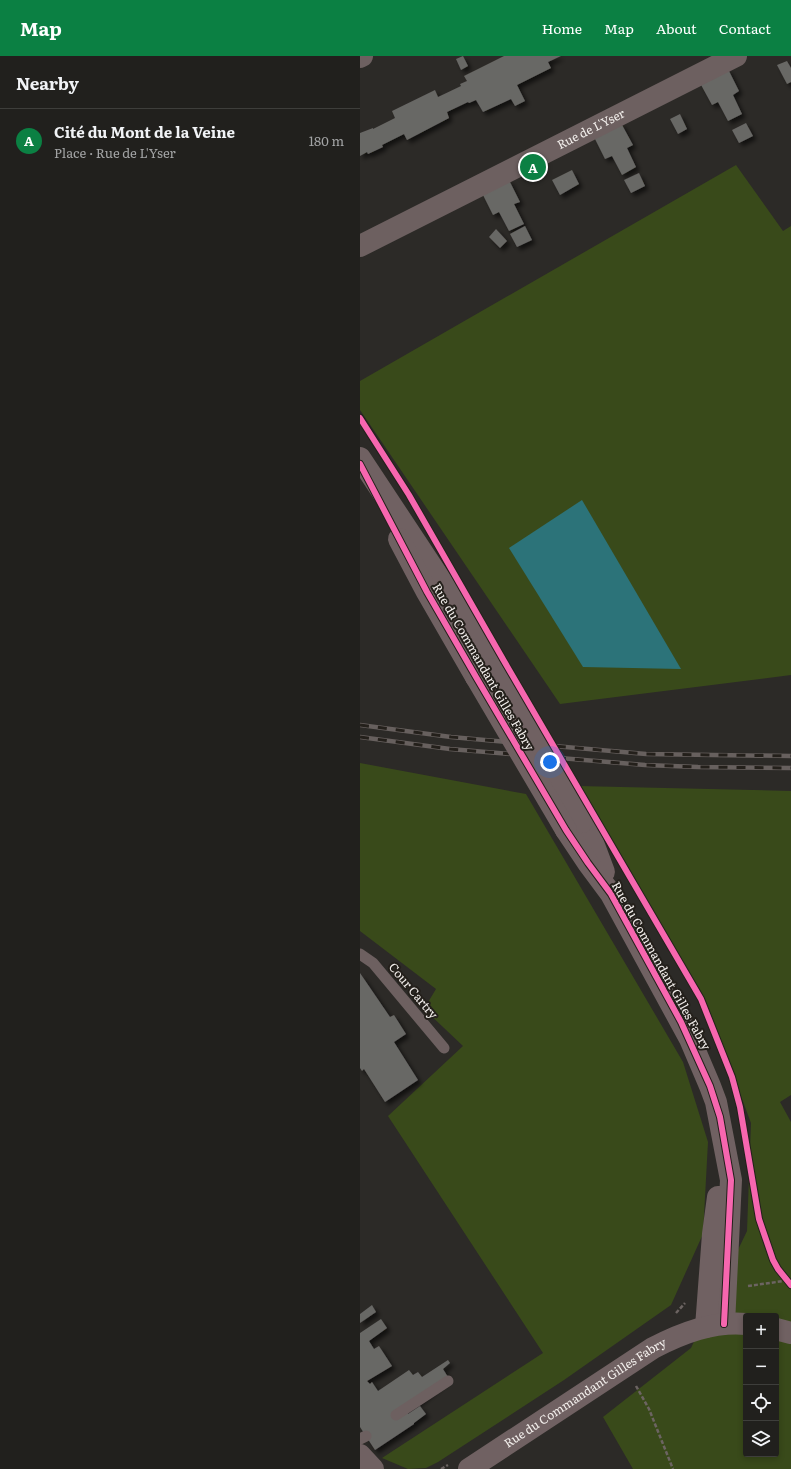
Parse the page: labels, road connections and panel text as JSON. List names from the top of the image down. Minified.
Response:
{"streets":{"street":["Rue de L'Yser","Rue du Commandant Gilles Fabry"],"lane":["Cour Cartry"]},"page":{"header":"Map","nav":["Home","Map","About","Contact"],"heading":"Nearby","list":[{"mark":"A","name":"Cité du Mont de la Veine","note":"Place · Rue de L'Yser","value":"180 m"}],"pins":"A","map_buttons":["+","−"]}}
